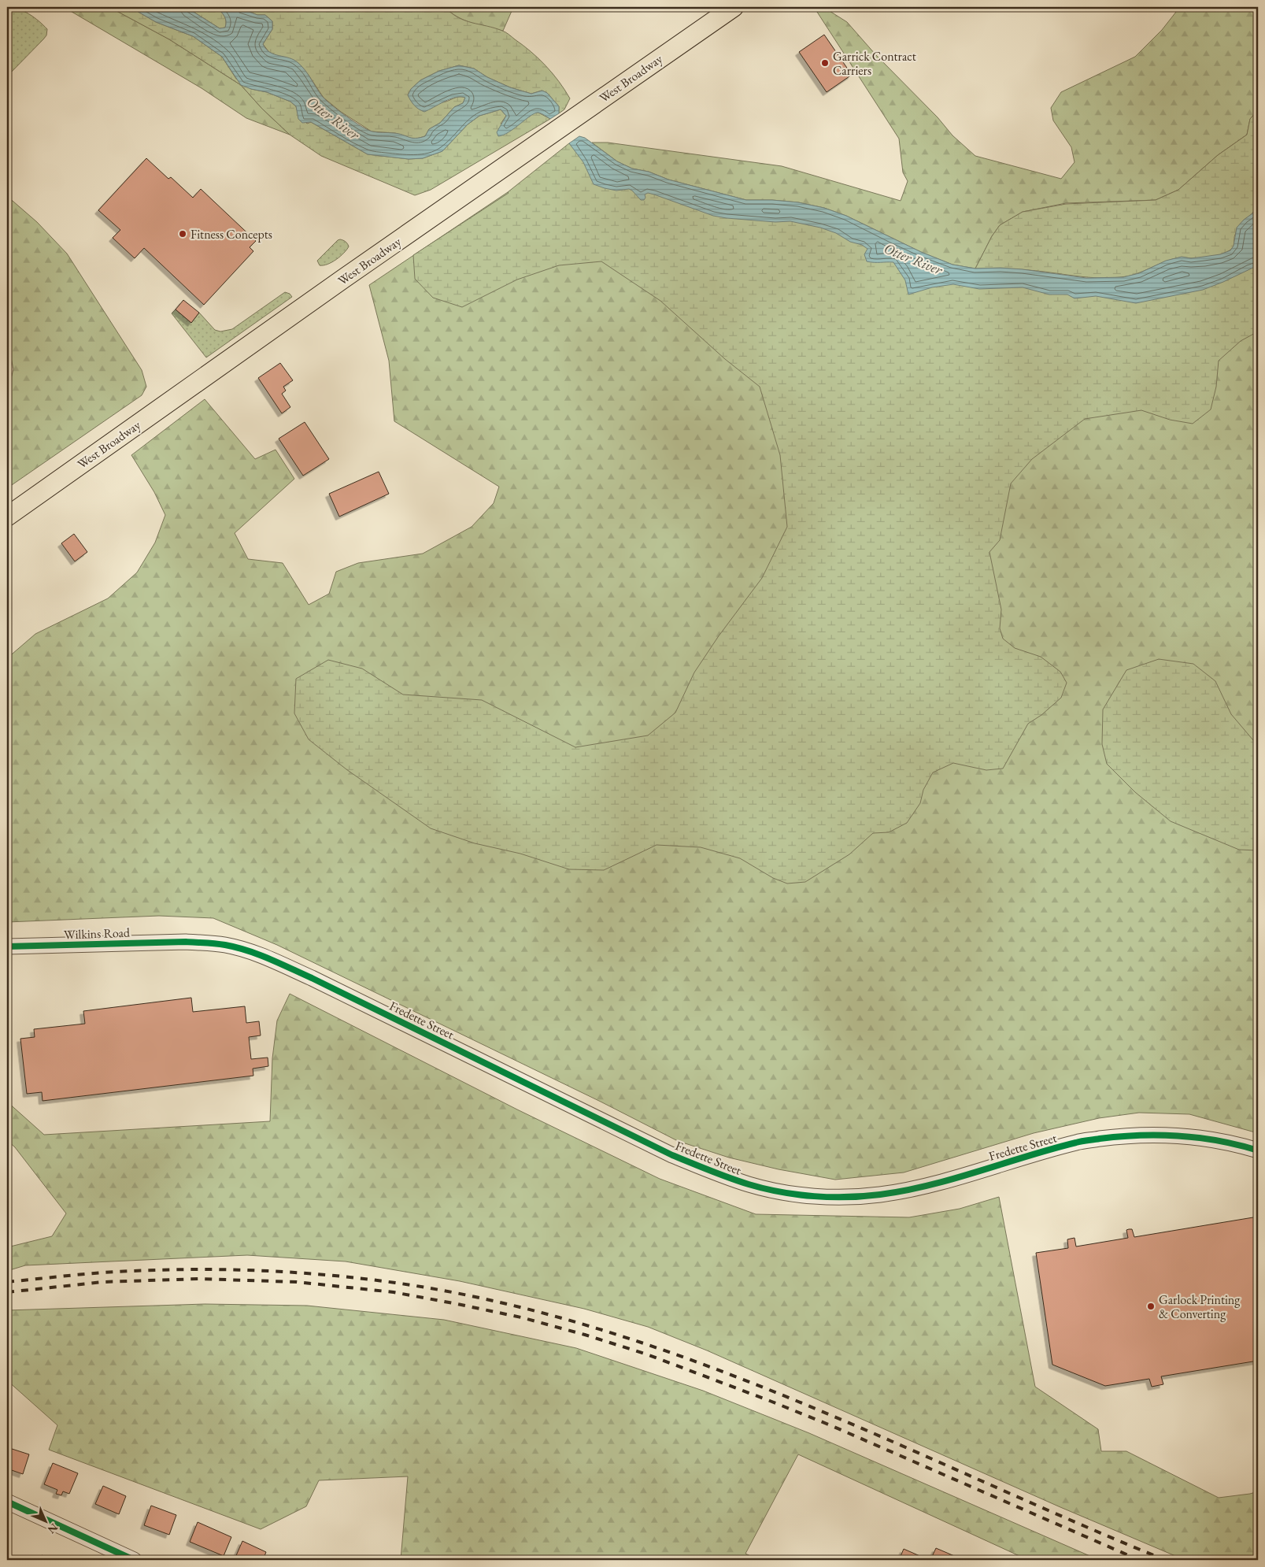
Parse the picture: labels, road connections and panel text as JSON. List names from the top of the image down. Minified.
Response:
{"streets":{"main road":["West Broadway"],"street":["Wilkins Road","Fredette Street"]},"crossings":[["Wilkins Road","Fredette Street"]],"water":["Otter River"],"places":["Garrick Contract Carriers","Fitness Concepts","Garlock Printing & Converting"],"north":"bottom right"}
